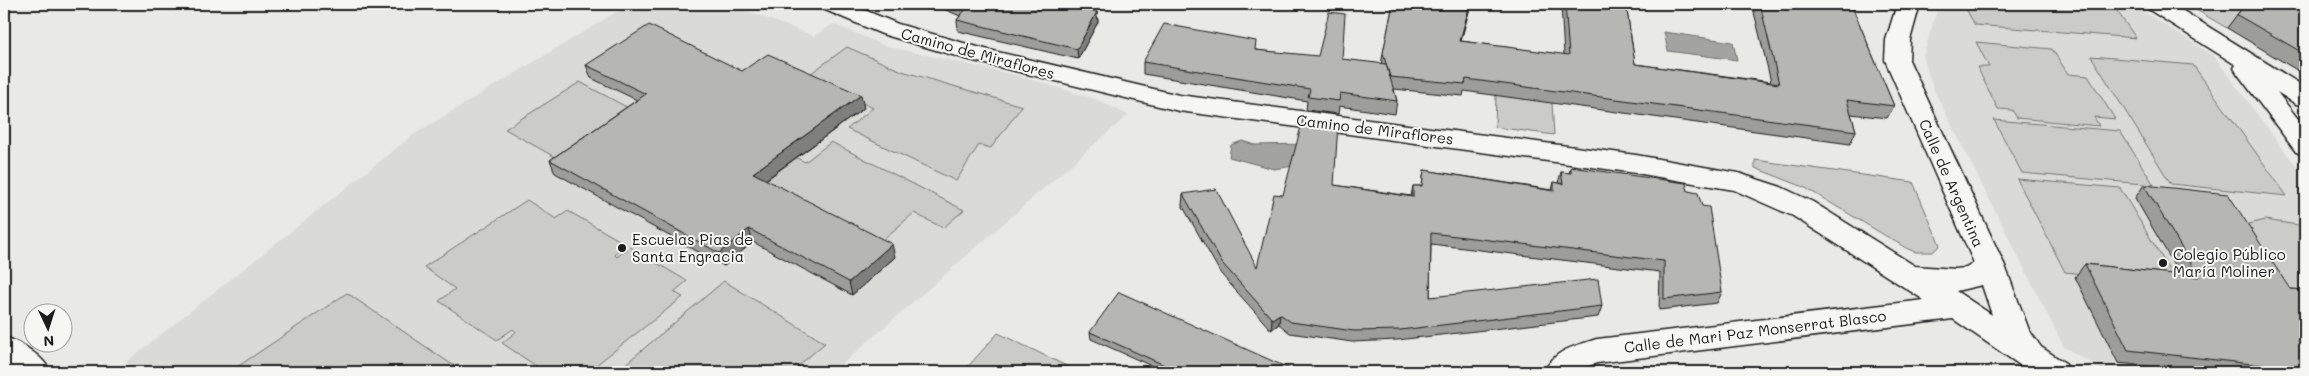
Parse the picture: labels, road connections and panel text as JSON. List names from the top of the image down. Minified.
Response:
{"streets":{"street":["Camino de Miraflores","Calle de Argentina","Calle de Mari Paz Monserrat Blasco"]},"crossings":[["Camino de Miraflores","Calle de Argentina"],["Camino de Miraflores","Calle de Mari Paz Monserrat Blasco"]],"places":["Escuelas Pias de Santa Engracia","Colegio Público María Moliner"],"north":"bottom"}
